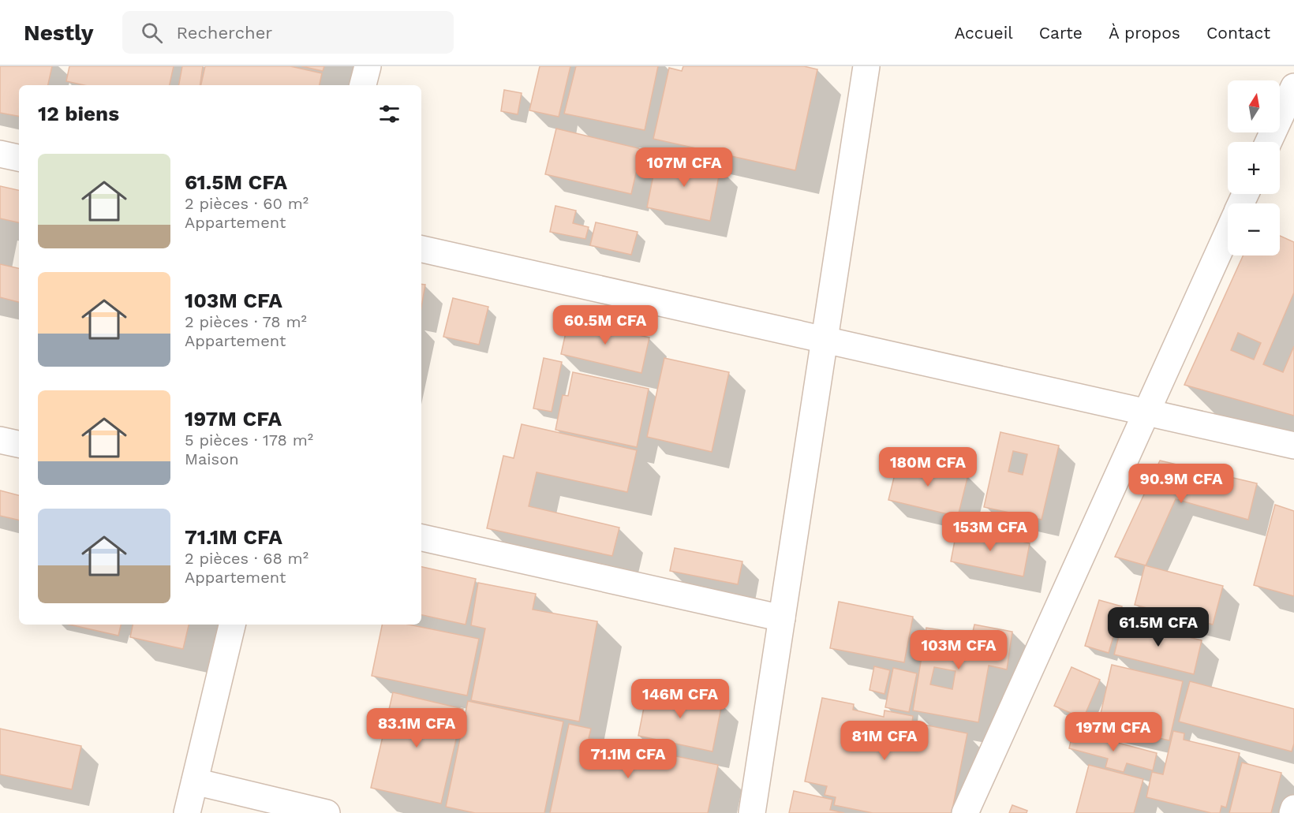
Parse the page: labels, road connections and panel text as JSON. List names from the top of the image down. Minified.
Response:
{"north":"top","page":{"header":"Nestly","search":"Rechercher","nav":["Accueil","Carte","À propos","Contact"],"map_buttons":["+","−"],"heading":"12 biens","list":[{"name":"61.5M CFA","note":"2 pièces · 60 m² · Appartement"},{"name":"103M CFA","note":"2 pièces · 78 m² · Appartement"},{"name":"197M CFA","note":"5 pièces · 178 m² · Maison"},{"name":"71.1M CFA","note":"2 pièces · 68 m² · Appartement"}],"price":["107M CFA","60.5M CFA","180M CFA","90.9M CFA","153M CFA","61.5M CFA","103M CFA","146M CFA","83.1M CFA","197M CFA","81M CFA","71.1M CFA"]}}
